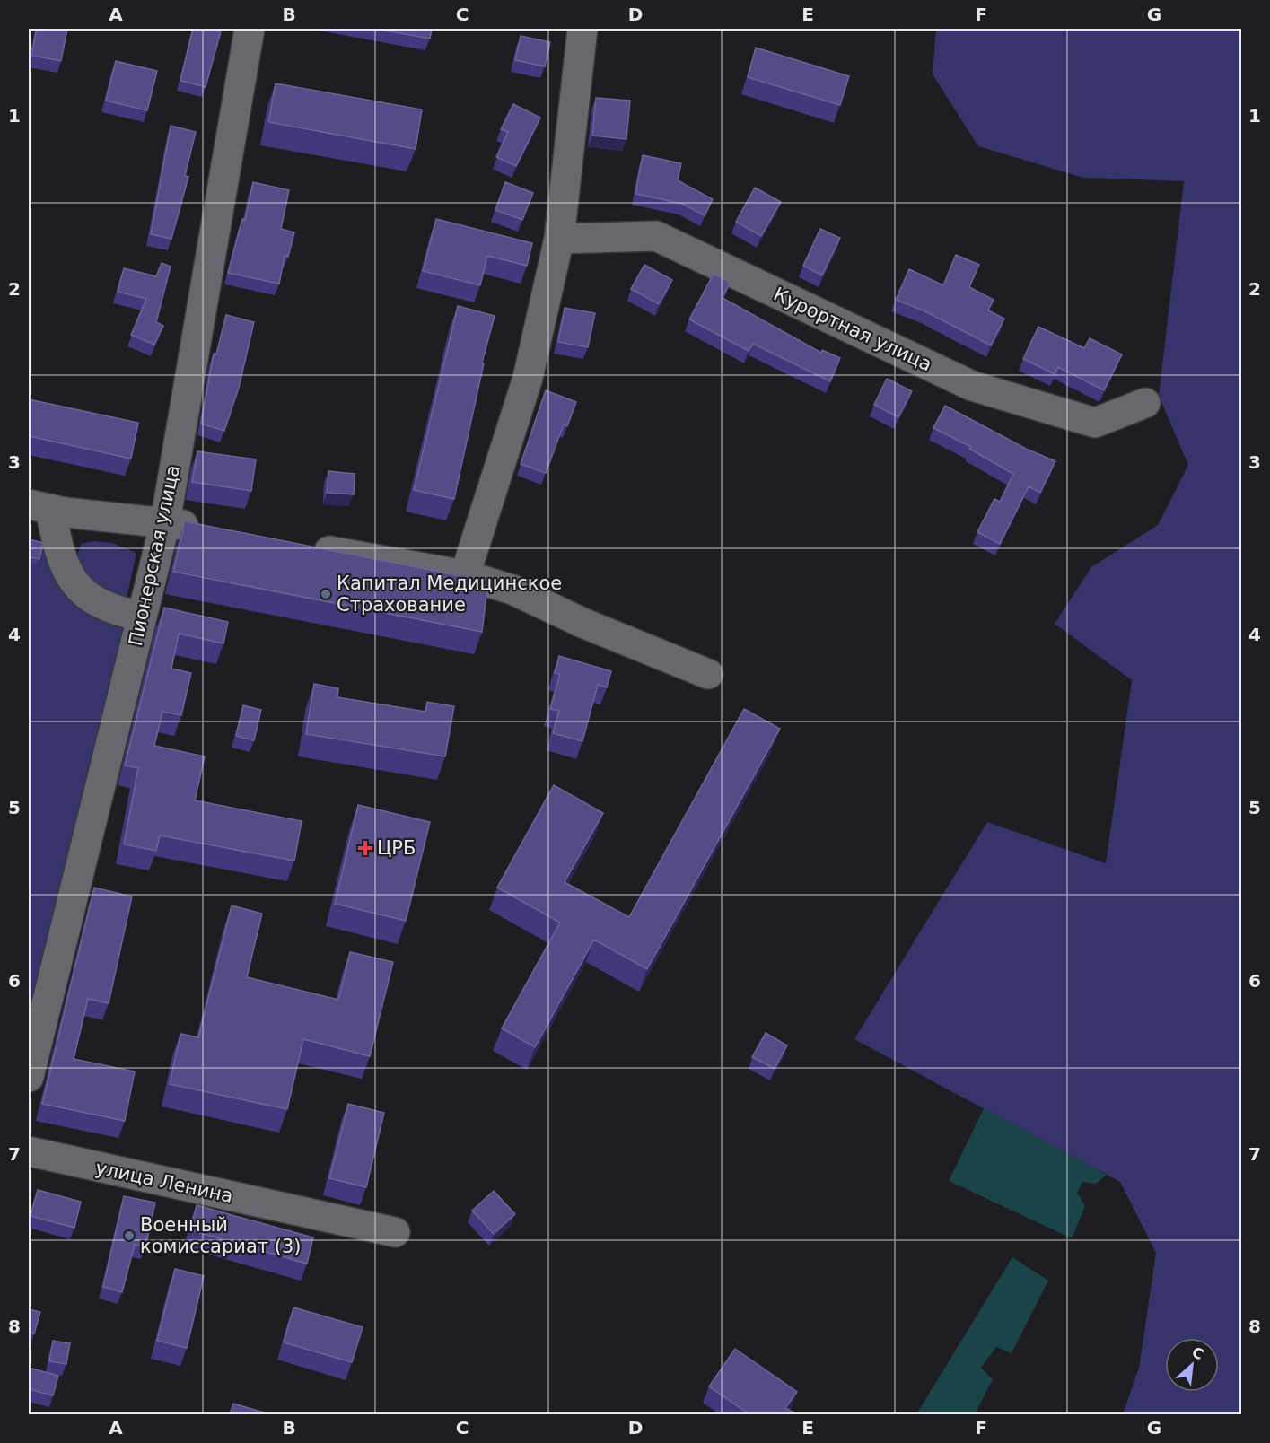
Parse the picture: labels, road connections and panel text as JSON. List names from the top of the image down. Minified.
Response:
{"streets":{"street":["Курортная улица","Пионерская улица","улица Ленина"]},"places":{"other":["Капитал Медицинское Страхование","Военный комиссариат (3)"],"health":["ЦРБ"]},"north":"top right","grid":{"columns":["A","B","C","D","E","F","G"],"rows":["1","2","3","4","5","6","7","8"]}}
